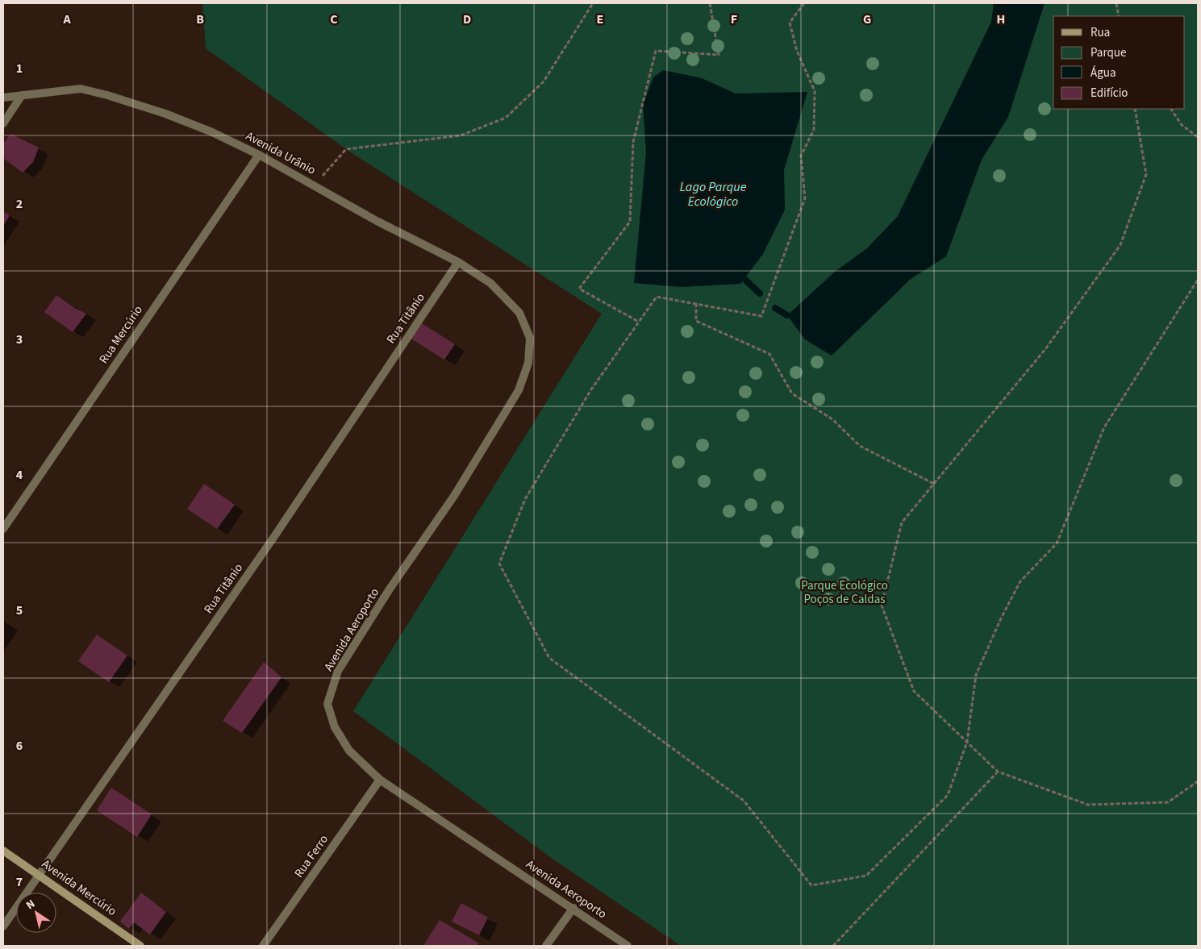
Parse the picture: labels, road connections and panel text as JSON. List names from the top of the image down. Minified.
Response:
{"streets":{"street":["Avenida Urânio","Rua Titânio","Rua Mercúrio","Avenida Aeroporto","Rua Ferro","Avenida Mercúrio"]},"crossings":[["Avenida Urânio","Rua Titânio"],["Avenida Urânio","Rua Mercúrio"],["Avenida Urânio","Avenida Aeroporto"],["Rua Titânio","Avenida Mercúrio"],["Avenida Aeroporto","Rua Ferro"]],"water":["Lago Parque Ecológico"],"parks":["Parque Ecológico Poços de Caldas"],"legend":["Rua","Parque","Água","Edifício"],"north":"top left","grid":{"columns":["A","B","C","D","E","F","G","H"],"rows":["1","2","3","4","5","6","7"]}}
